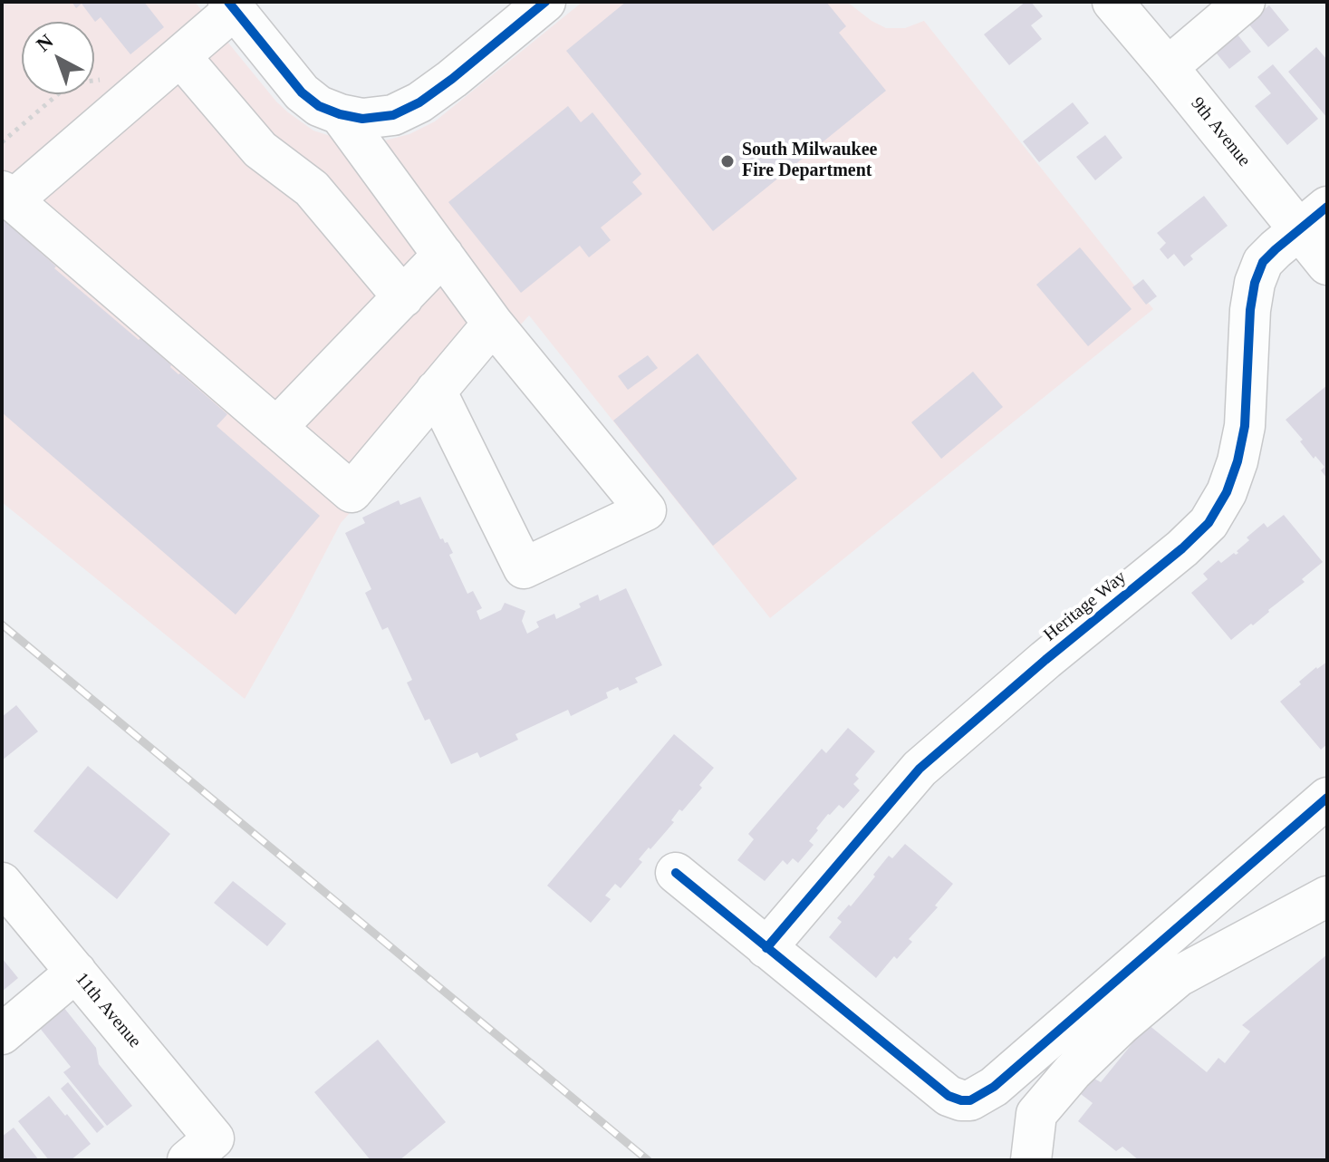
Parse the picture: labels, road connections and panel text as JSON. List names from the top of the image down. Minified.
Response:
{"streets":{"street":["9th Avenue","Heritage Way","11th Avenue"]},"crossings":[["9th Avenue","Heritage Way"]],"places":["South Milwaukee Fire Department"],"north":"top left"}
